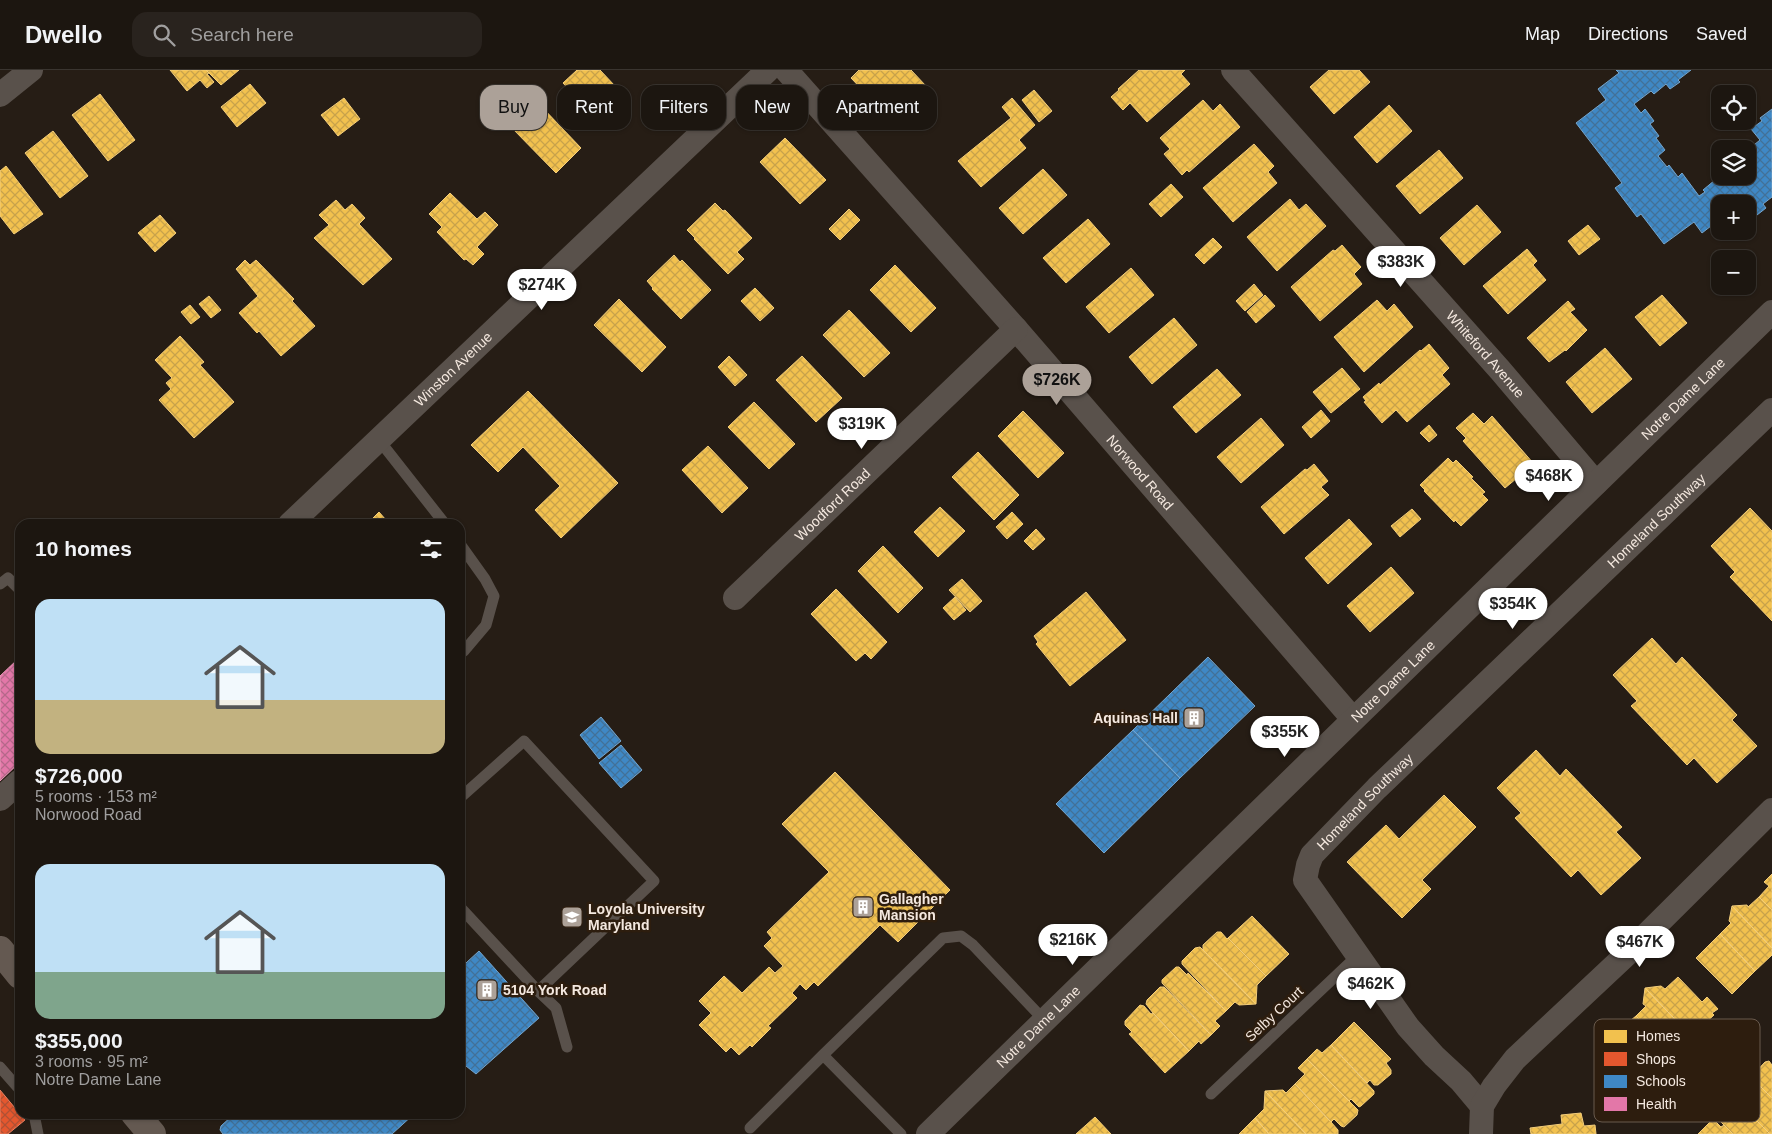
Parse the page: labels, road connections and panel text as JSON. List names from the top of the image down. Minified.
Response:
{"streets":{"street":["Whiteford Avenue","Winston Avenue","Notre Dame Lane","Norwood Road","Woodford Road","Homeland Southway"],"lane":["Selby Court"]},"crossings":[["Whiteford Avenue","Notre Dame Lane"],["Notre Dame Lane","Norwood Road"],["Norwood Road","Woodford Road"],["Homeland Southway","Selby Court"]],"places":{"building":["Aquinas Hall","Gallagher Mansion","5104 York Road"],"school or university":["Loyola University Maryland"]},"legend":["Homes","Shops","Schools","Health"],"page":{"header":"Dwello","search":"Search here","nav":["Map","Directions","Saved"],"map_buttons":["+","−"],"chip":["Buy","Rent","Filters","New","Apartment"],"price":["$383K","$274K","$726K","$319K","$468K","$354K","$355K","$216K","$467K","$462K"],"heading":"10 homes","list":[{"name":"$726,000","note":"5 rooms · 153 m² · Norwood Road"},{"name":"$355,000","note":"3 rooms · 95 m² · Notre Dame Lane"}]}}
